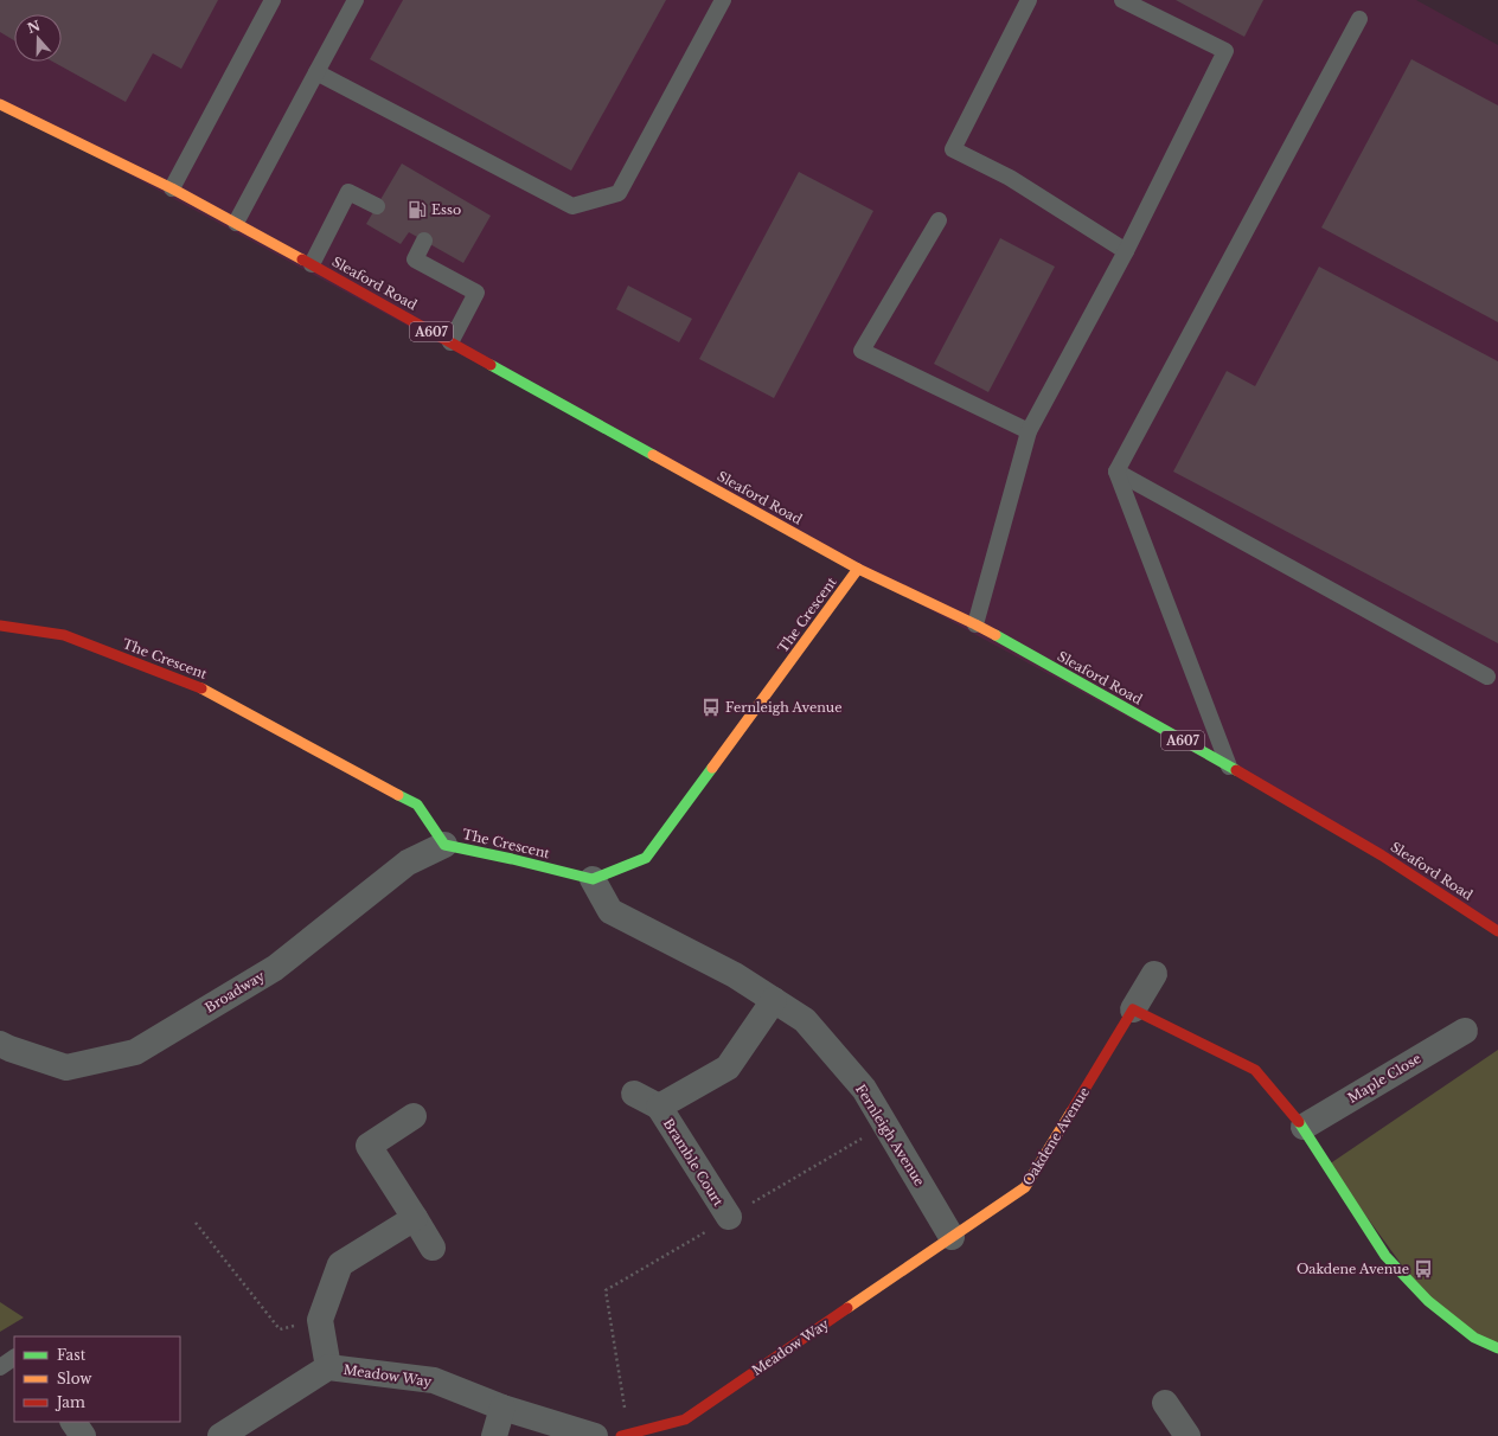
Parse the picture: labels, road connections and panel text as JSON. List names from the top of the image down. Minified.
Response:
{"streets":{"street":["Sleaford Road","A607","The Crescent","Broadway","Maple Close","Fernleigh Avenue","Oakdene Avenue","Bramble Court","Meadow Way"]},"crossings":[["Sleaford Road","The Crescent"],["The Crescent","Broadway"],["The Crescent","Fernleigh Avenue"],["Fernleigh Avenue","Oakdene Avenue"],["Fernleigh Avenue","Bramble Court"],["Fernleigh Avenue","Meadow Way"],["Oakdene Avenue","Meadow Way"]],"places":{"fuel station":["Esso"],"bus stop":["Fernleigh Avenue","Oakdene Avenue"]},"legend":["Fast","Slow","Jam"],"north":"top"}
